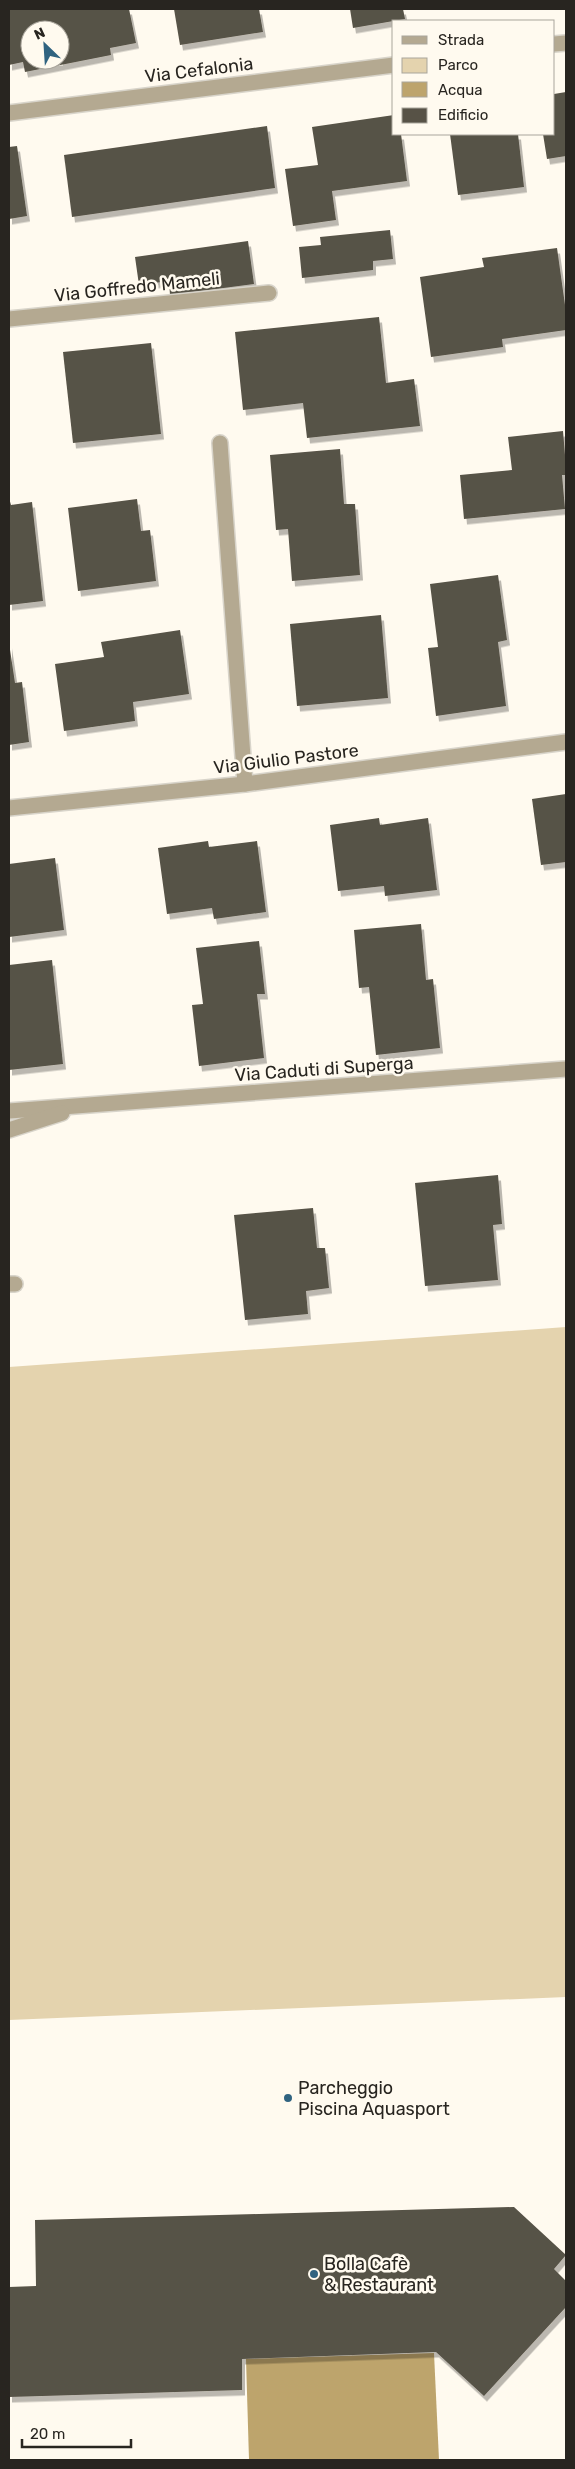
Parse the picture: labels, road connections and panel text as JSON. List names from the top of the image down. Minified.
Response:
{"streets":{"street":["Via Cefalonia","Via Goffredo Mameli","Via Giulio Pastore","Via Caduti di Superga"]},"places":["Parcheggio Piscina Aquasport","Bolla Cafè & Restaurant"],"legend":["Strada","Parco","Acqua","Edificio"],"scale_bar":"20 m","north":"top left"}
